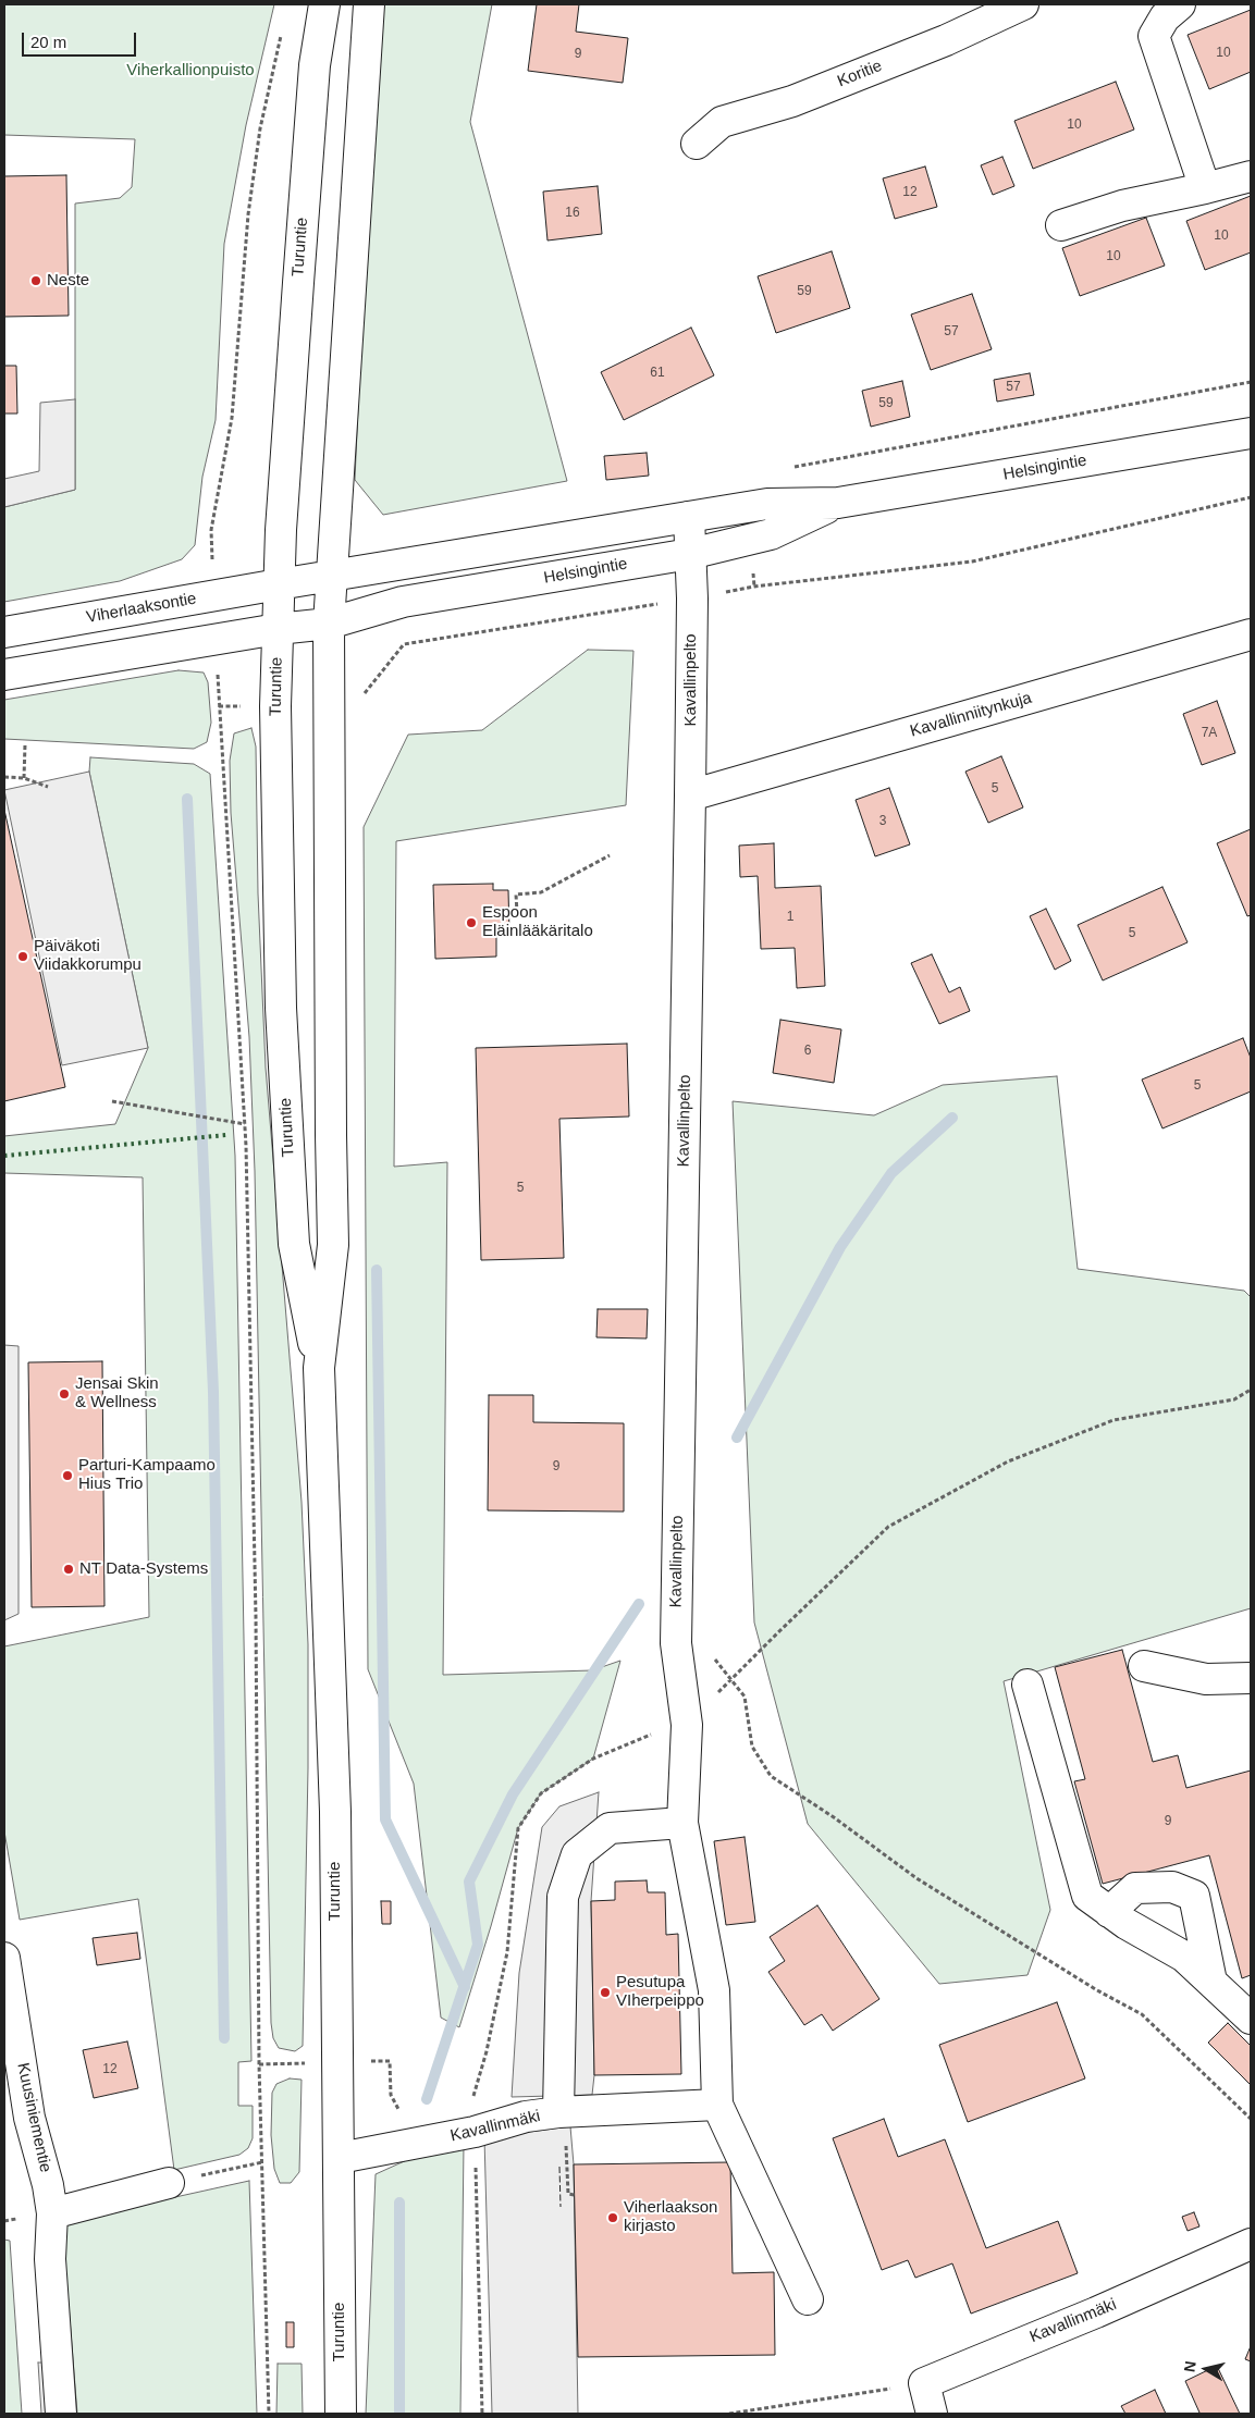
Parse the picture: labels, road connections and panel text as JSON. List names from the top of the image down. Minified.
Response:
{"streets":{"main road":["Koritie","Turuntie","Helsingintie","Viherlaaksontie","Kavallinpelto","Kavallinniitynkuja","Kuusiniementie","Kavallinmäki"]},"crossings":[["Turuntie","Helsingintie"],["Turuntie","Viherlaaksontie"],["Turuntie","Kavallinmäki"],["Helsingintie","Viherlaaksontie"],["Helsingintie","Kavallinpelto"],["Kavallinpelto","Kavallinniitynkuja"],["Kavallinpelto","Kavallinmäki"]],"parks":["Viherkallionpuisto"],"places":["Neste","Espoon Eläinlääkäritalo","Päiväkoti Viidakkorumpu","Jensai Skin & Wellness","Parturi-Kampaamo Hius Trio","NT Data-Systems","Pesutupa VIherpeippo","Viherlaakson kirjasto"],"house_numbers":["10","9","10","12","16","10","10","59","57","61","57","59","7A","5","3","1","5","6","5","5","9","9","12"],"scale_bar":"20 m","north":"left"}
